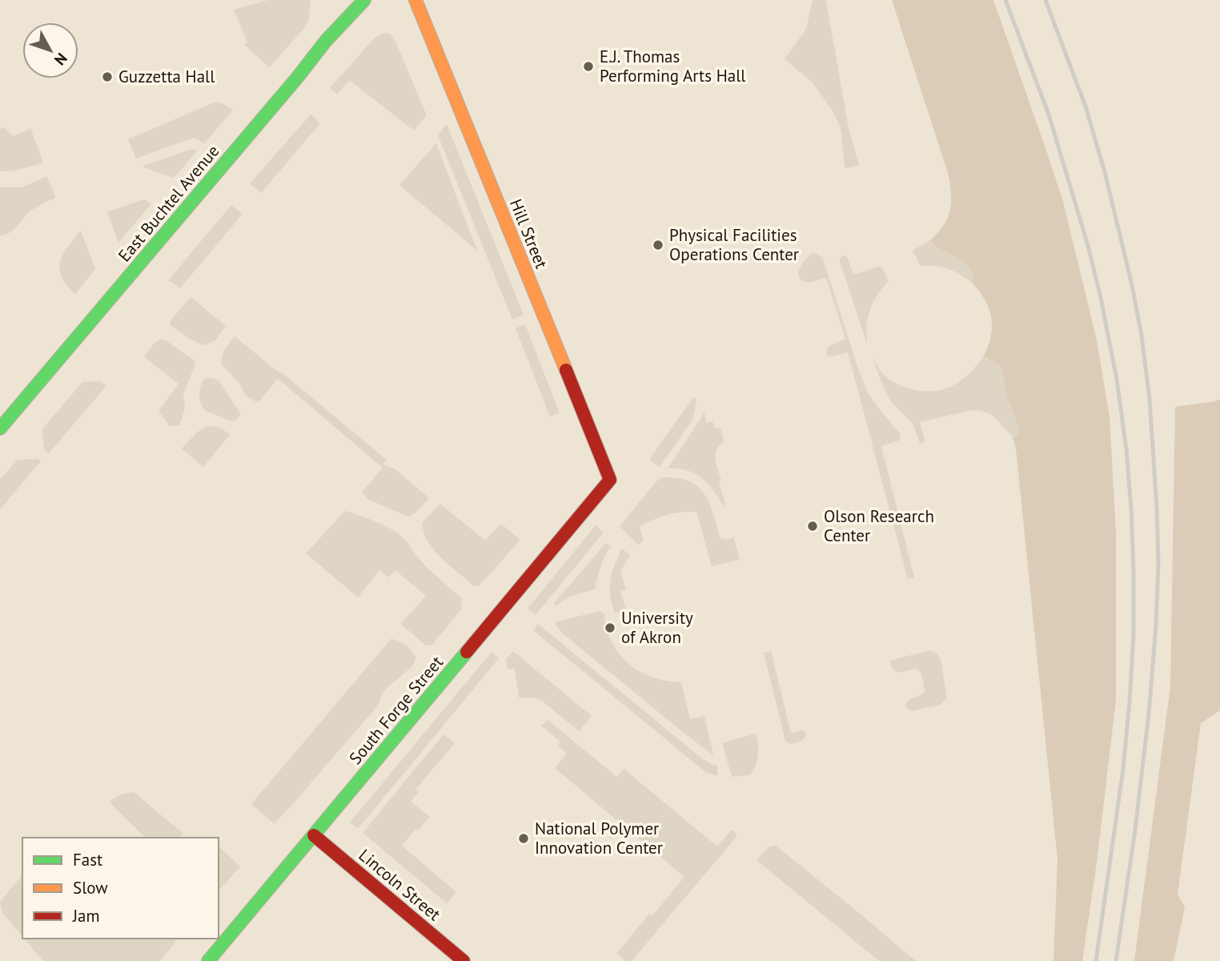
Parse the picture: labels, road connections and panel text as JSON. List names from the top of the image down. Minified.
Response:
{"streets":{"street":["East Buchtel Avenue","Hill Street","South Forge Street","Lincoln Street"]},"crossings":[["Hill Street","South Forge Street"],["South Forge Street","Lincoln Street"]],"places":["E.J. Thomas Performing Arts Hall","Guzzetta Hall","Physical Facilities Operations Center","Olson Research Center","University of Akron","National Polymer Innovation Center"],"legend":["Fast","Slow","Jam"],"north":"bottom right"}
